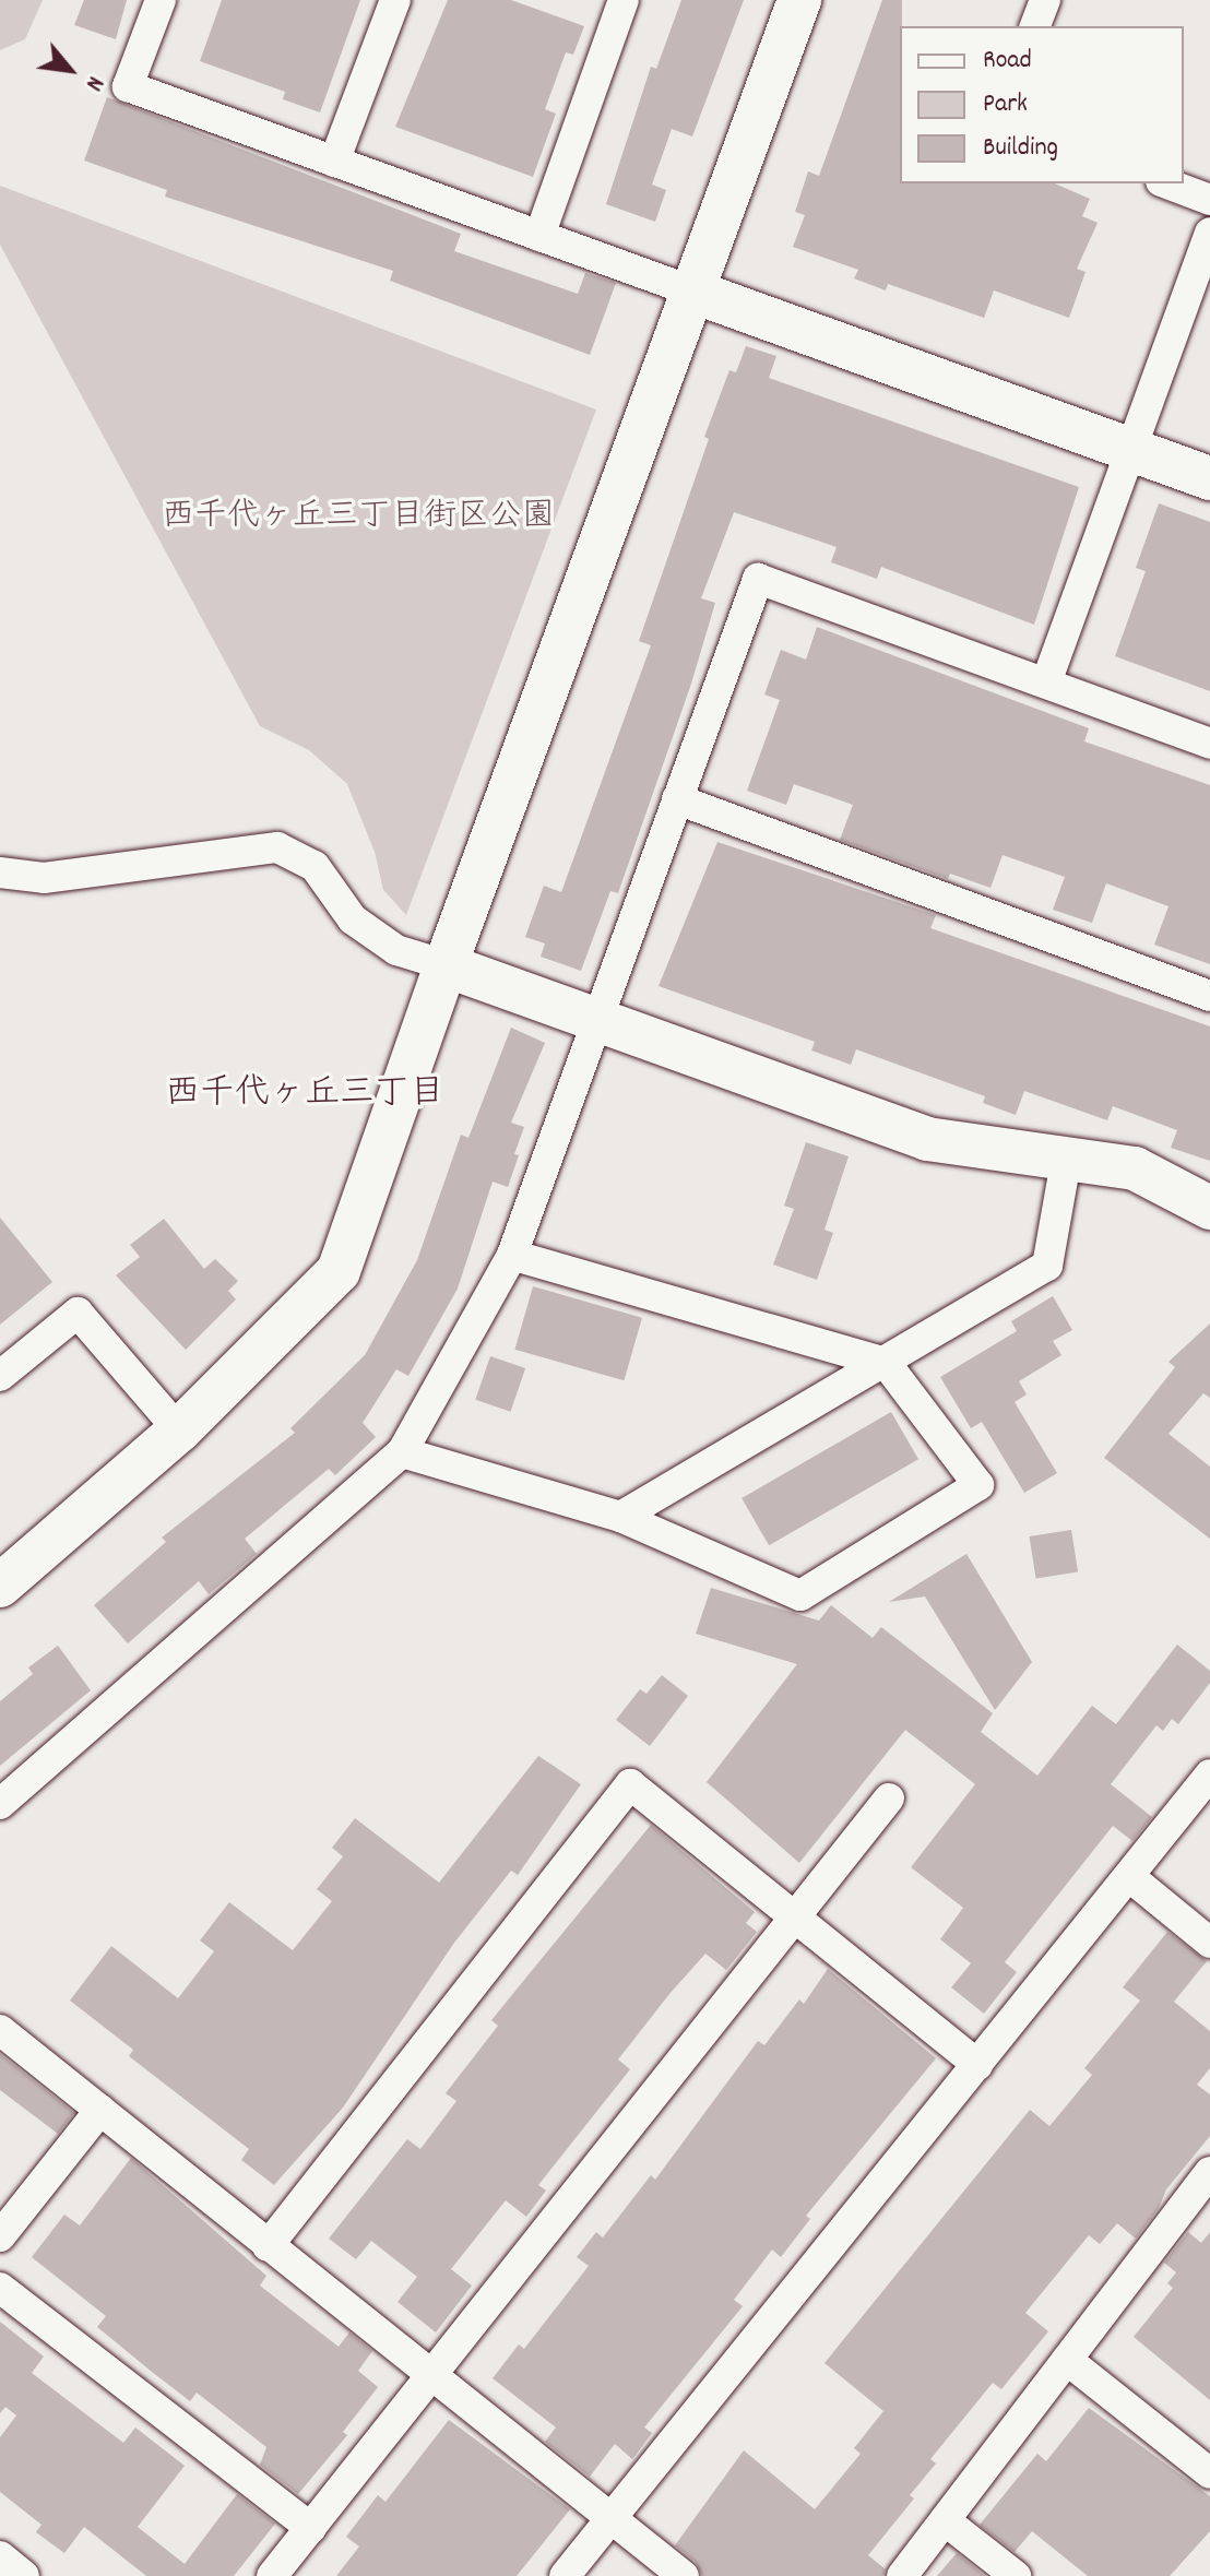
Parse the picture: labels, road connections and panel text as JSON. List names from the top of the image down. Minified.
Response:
{"districts":["西千代ヶ丘三丁目"],"parks":["西千代ヶ丘三丁目街区公園"],"legend":["Road","Park","Building"],"north":"bottom right"}
